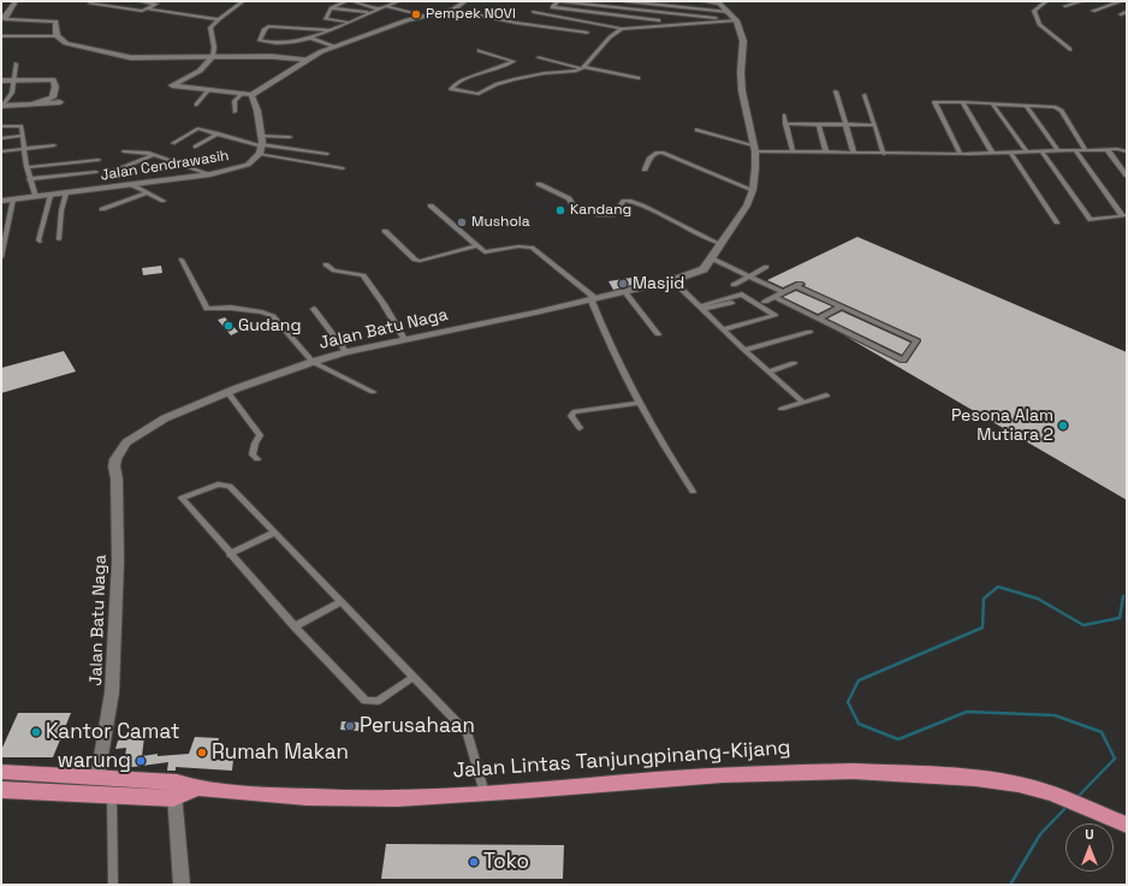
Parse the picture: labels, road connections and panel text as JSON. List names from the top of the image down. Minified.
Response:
{"streets":{"highway":["Jalan Lintas Tanjungpinang-Kijang"],"street":["Jalan Cendrawasih","Jalan Batu Naga"]},"places":["Pempek NOVI","Kandang","Mushola","Masjid","Gudang","Pesona Alam Mutiara 2","Perusahaan","Kantor Camat","Rumah Makan","warung","Toko"],"north":"top"}
